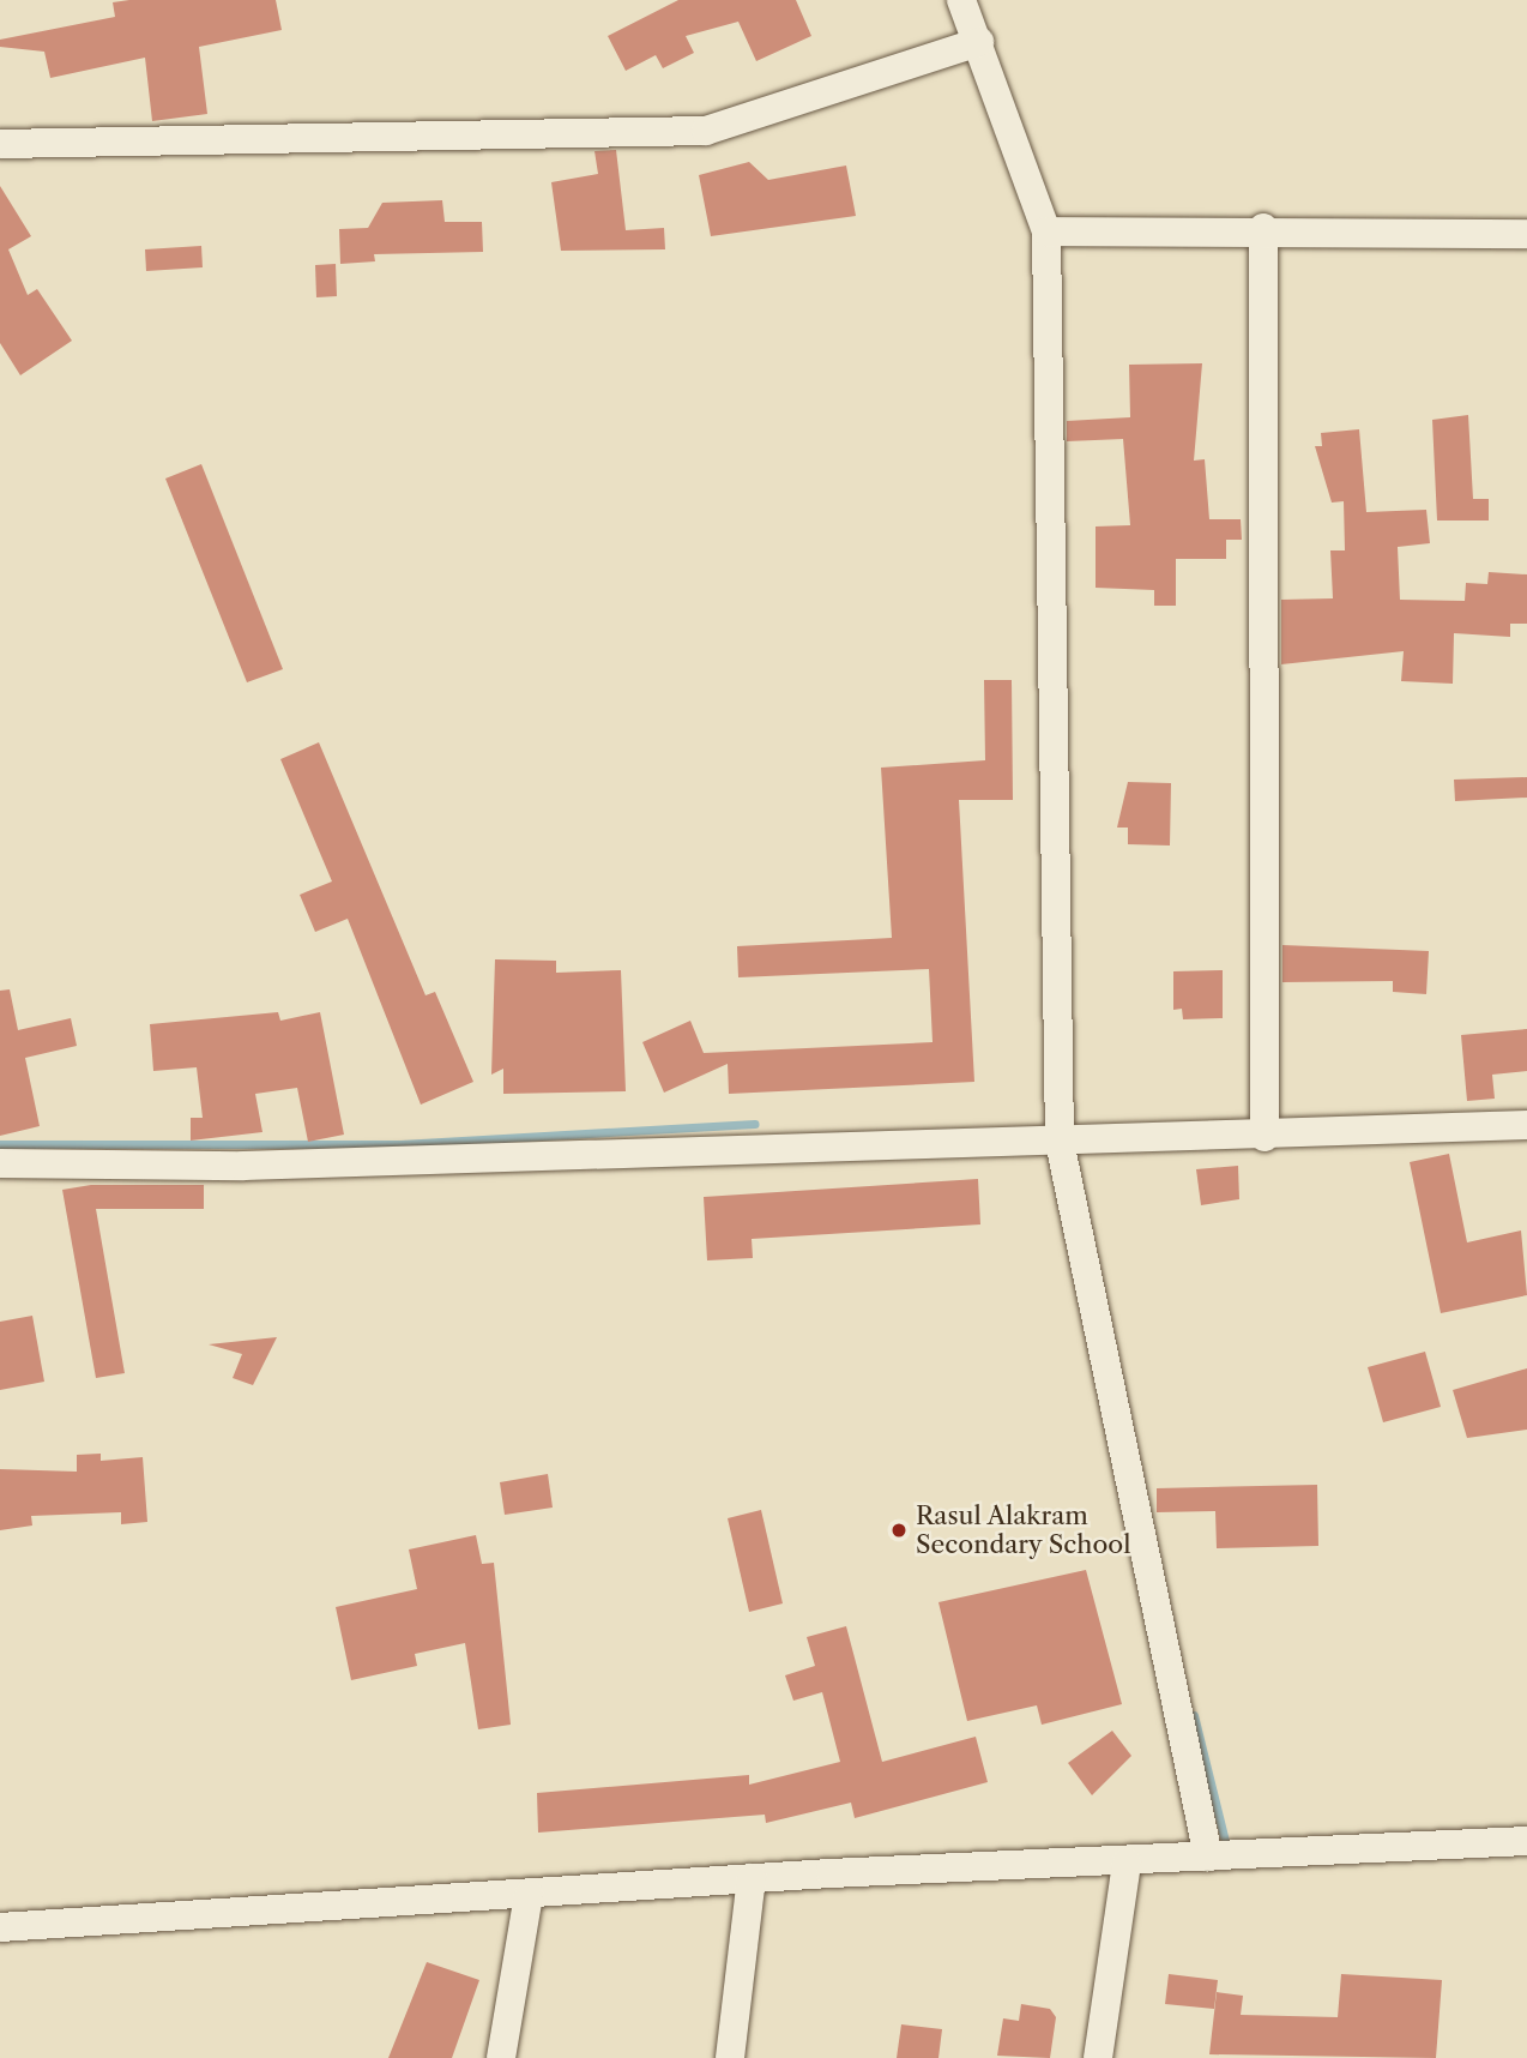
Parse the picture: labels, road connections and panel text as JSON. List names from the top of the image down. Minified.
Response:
{"places":["Rasul Alakram Secondary School"]}
